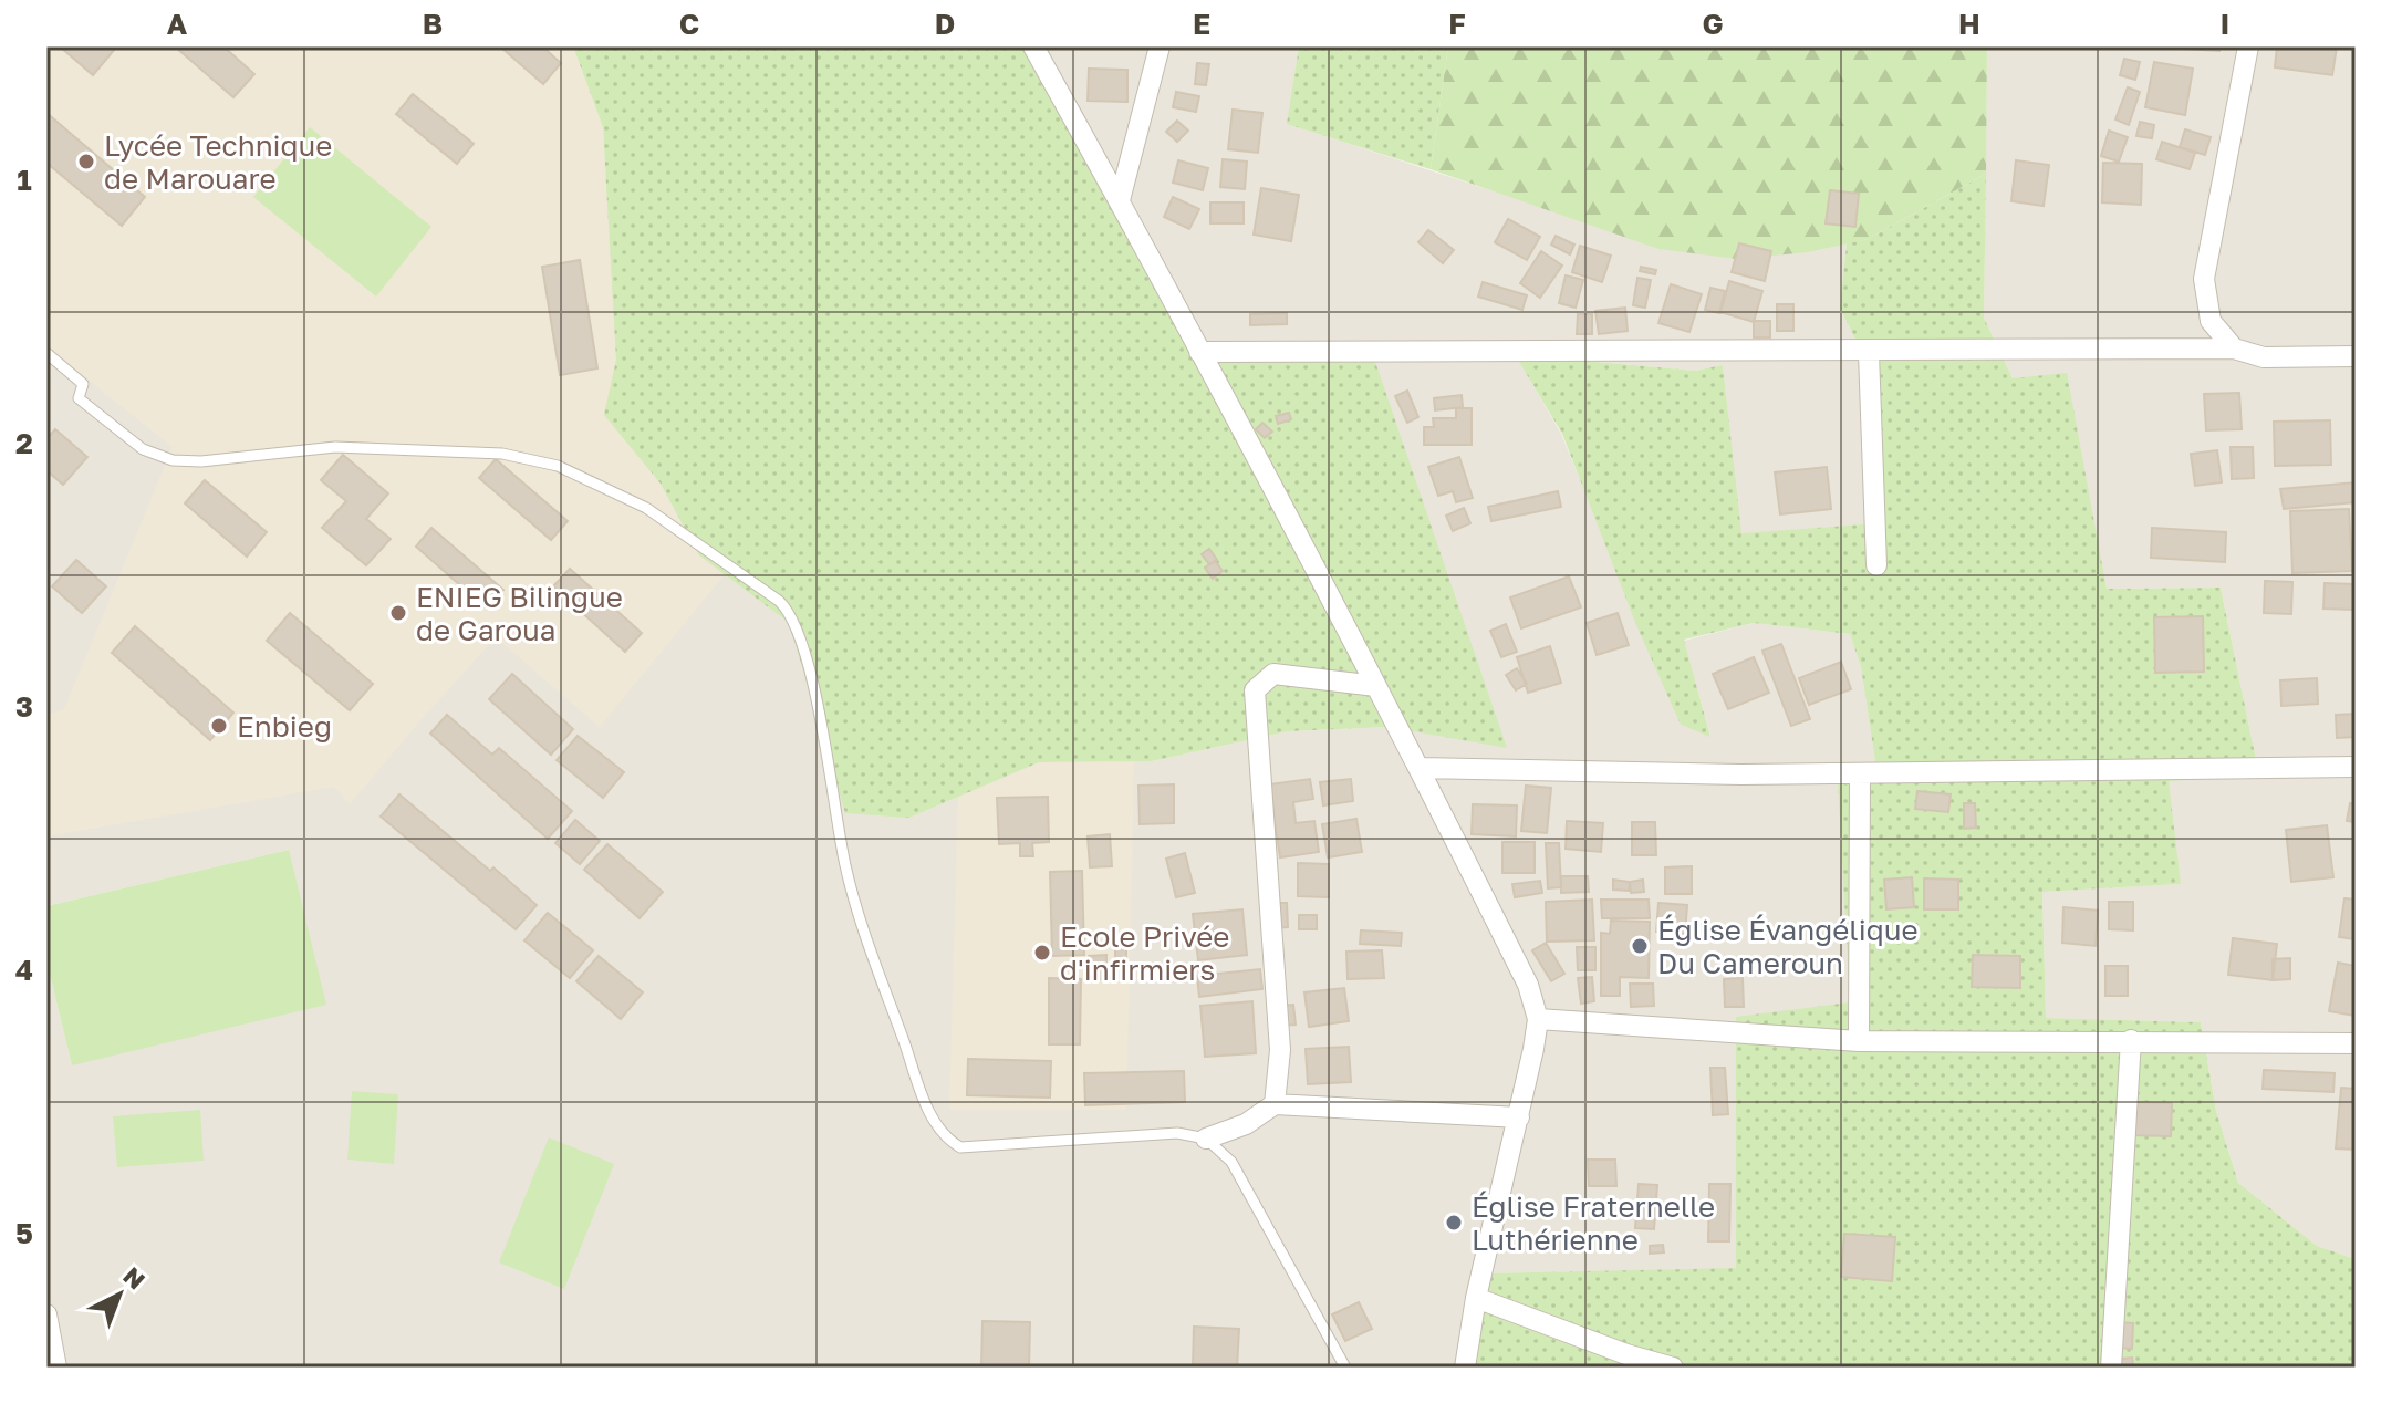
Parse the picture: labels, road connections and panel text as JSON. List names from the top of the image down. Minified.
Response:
{"places":["Lycée Technique de Marouare","ENIEG Bilingue de Garoua","Enbieg","Église Évangélique Du Cameroun","Ecole Privée d'infirmiers","Église Fraternelle Luthérienne"],"north":"top right","grid":{"columns":["A","B","C","D","E","F","G","H","I"],"rows":["1","2","3","4","5"]}}
